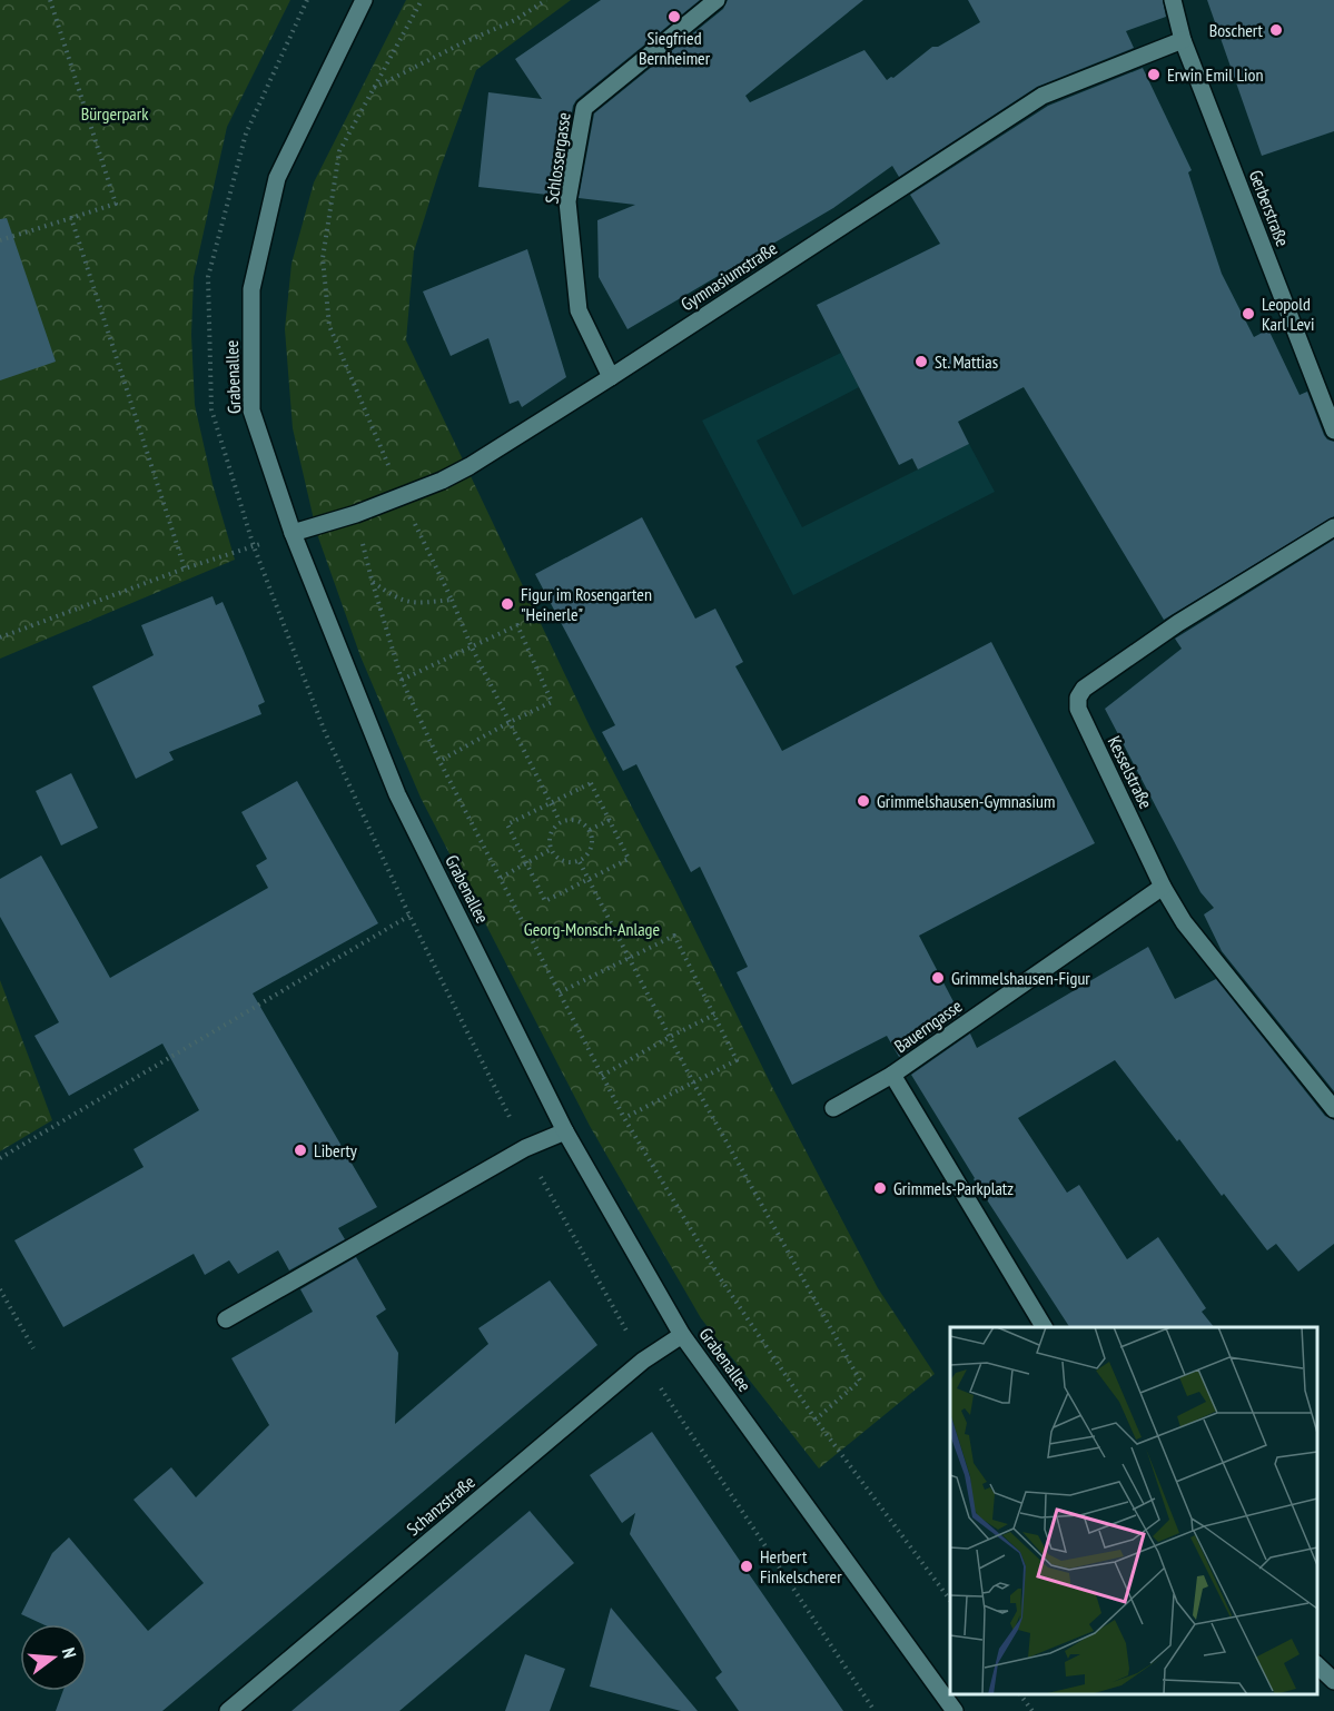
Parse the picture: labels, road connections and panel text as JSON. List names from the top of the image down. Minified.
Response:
{"streets":{"street":["Schlossergasse","Gerberstraße","Gymnasiumstraße","Grabenallee","Kesselstraße","Bauerngasse","Schanzstraße"]},"crossings":[["Schlossergasse","Gymnasiumstraße"],["Gerberstraße","Gymnasiumstraße"],["Gymnasiumstraße","Grabenallee"],["Grabenallee","Schanzstraße"],["Kesselstraße","Bauerngasse"]],"parks":["Bürgerpark","Georg-Monsch-Anlage"],"places":["Siegfried Bernheimer","Boschert","Erwin Emil Lion","Leopold Karl Levi","St. Mattias","Figur im Rosengarten \"Heinerle\"","Grimmelshausen-Gymnasium","Grimmelshausen-Figur","Liberty","Grimmels-Parkplatz","Herbert Finkelscherer"],"north":"right"}
